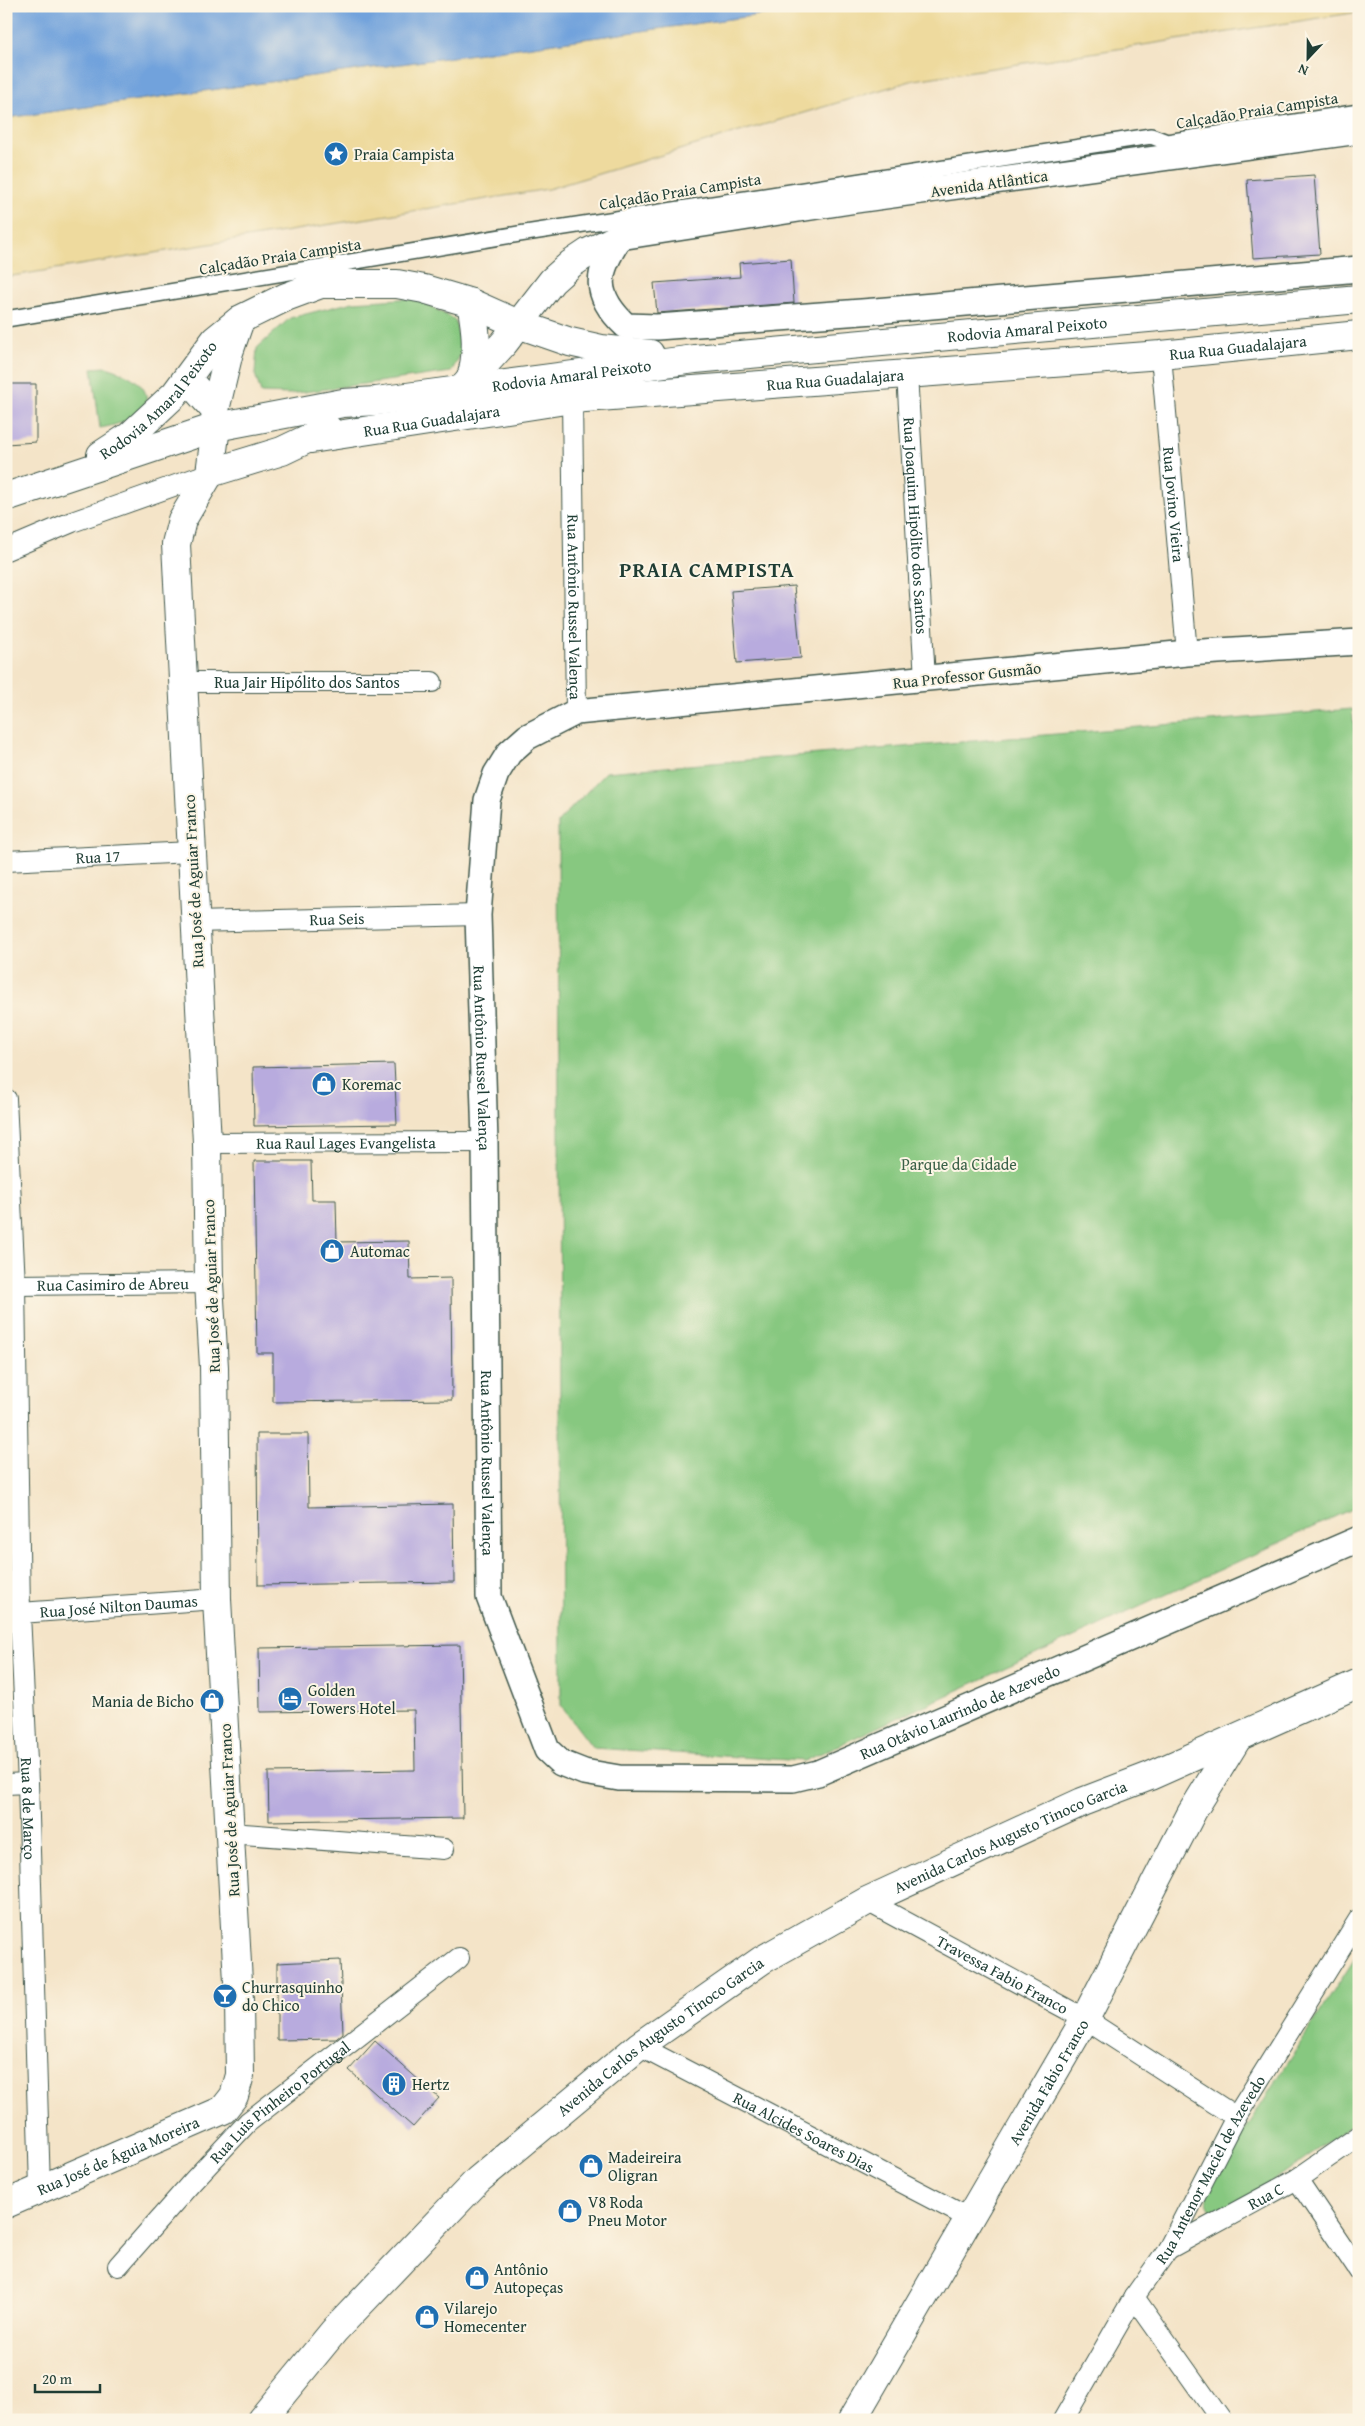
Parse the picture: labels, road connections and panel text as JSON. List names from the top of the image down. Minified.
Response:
{"streets":{"main road":["Rodovia Amaral Peixoto","Rua Rua Guadalajara","Rua José de Aguiar Franco","Avenida Carlos Augusto Tinoco Garcia","Avenida Fabio Franco","Rua José de Águia Moreira"],"street":["Calçadão Praia Campista","Avenida Atlântica","Rua Jovino Vieira","Rua Joaquim Hipólito dos Santos","Rua Antônio Russel Valença","Rua Professor Gusmão","Rua Jair Hipólito dos Santos","Rua 17","Rua Seis","Rua Raul Lages Evangelista","Rua Casimiro de Abreu","Rua José Nilton Daumas","Rua Otávio Laurindo de Azevedo","Rua 8 de Março","Travessa Fabio Franco","Rua Luis Pinheiro Portugal","Rua Alcides Soares Dias","Rua Antenor Maciel de Azevedo","Rua C"]},"crossings":[["Rodovia Amaral Peixoto","Rua José de Aguiar Franco"],["Rua Rua Guadalajara","Rua Jovino Vieira"],["Rua Rua Guadalajara","Rua Joaquim Hipólito dos Santos"],["Rua Rua Guadalajara","Rua Antônio Russel Valença"],["Rua Jovino Vieira","Rua Professor Gusmão"],["Rua Joaquim Hipólito dos Santos","Rua Professor Gusmão"],["Rua Antônio Russel Valença","Rua Professor Gusmão"],["Rua Antônio Russel Valença","Rua Seis"],["Rua Antônio Russel Valença","Rua Raul Lages Evangelista"],["Rua Antônio Russel Valença","Rua Otávio Laurindo de Azevedo"],["Rua Jair Hipólito dos Santos","Rua José de Aguiar Franco"],["Rua 17","Rua José de Aguiar Franco"],["Rua José de Aguiar Franco","Rua Seis"],["Rua José de Aguiar Franco","Rua Raul Lages Evangelista"],["Rua José de Aguiar Franco","Rua Casimiro de Abreu"],["Rua José de Aguiar Franco","Rua José Nilton Daumas"],["Rua José de Aguiar Franco","Rua Luis Pinheiro Portugal"],["Rua José de Aguiar Franco","Rua José de Águia Moreira"],["Rua Casimiro de Abreu","Rua 8 de Março"],["Rua José Nilton Daumas","Rua 8 de Março"],["Rua 8 de Março","Rua José de Águia Moreira"],["Avenida Carlos Augusto Tinoco Garcia","Travessa Fabio Franco"],["Avenida Carlos Augusto Tinoco Garcia","Avenida Fabio Franco"],["Avenida Carlos Augusto Tinoco Garcia","Rua Alcides Soares Dias"],["Travessa Fabio Franco","Avenida Fabio Franco"],["Travessa Fabio Franco","Rua Antenor Maciel de Azevedo"],["Avenida Fabio Franco","Rua Alcides Soares Dias"],["Rua Luis Pinheiro Portugal","Rua José de Águia Moreira"],["Rua Antenor Maciel de Azevedo","Rua C"]],"districts":["PRAIA CAMPISTA"],"parks":["Parque da Cidade"],"places":{"place":["Praia Campista"],"shop":["Koremac","Automac","Mania de Bicho","Madeireira Oligran","V8 Roda Pneu Motor","Antônio Autopeças","Vilarejo Homecenter"],"hotel":["Golden Towers Hotel"],"bar":["Churrasquinho do Chico"],"building":["Hertz"]},"scale_bar":"20 m","north":"bottom"}
